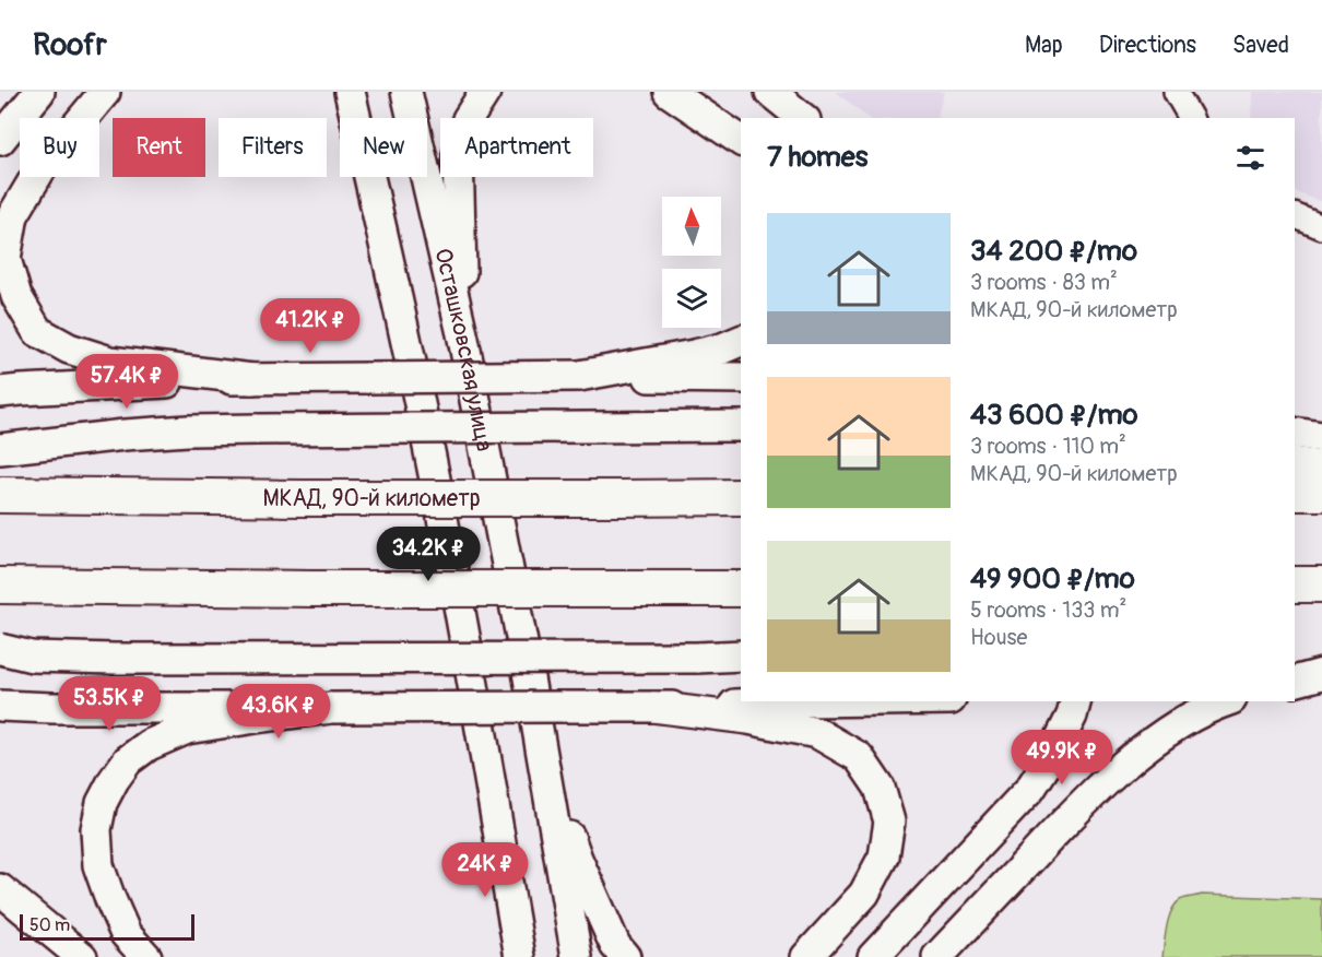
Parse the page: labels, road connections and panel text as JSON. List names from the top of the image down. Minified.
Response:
{"streets":{"highway":["МКАД, 90-й километр"],"main road":["Осташковская улица"]},"scale_bar":"50 m","north":"top","page":{"header":"Roofr","nav":["Map","Directions","Saved"],"chip":["Buy","Rent","Filters","New","Apartment"],"heading":"7 homes","list":[{"name":"34 200 ₽/mo","note":"3 rooms · 83 m² · МКАД, 90-й километр"},{"name":"43 600 ₽/mo","note":"3 rooms · 110 m² · МКАД, 90-й километр"},{"name":"49 900 ₽/mo","note":"5 rooms · 133 m² · House"}],"price":["41.2K ₽","57.4K ₽","34.2K ₽","53.5K ₽","43.6K ₽","49.9K ₽","24K ₽"],"scale":"50 m"}}
